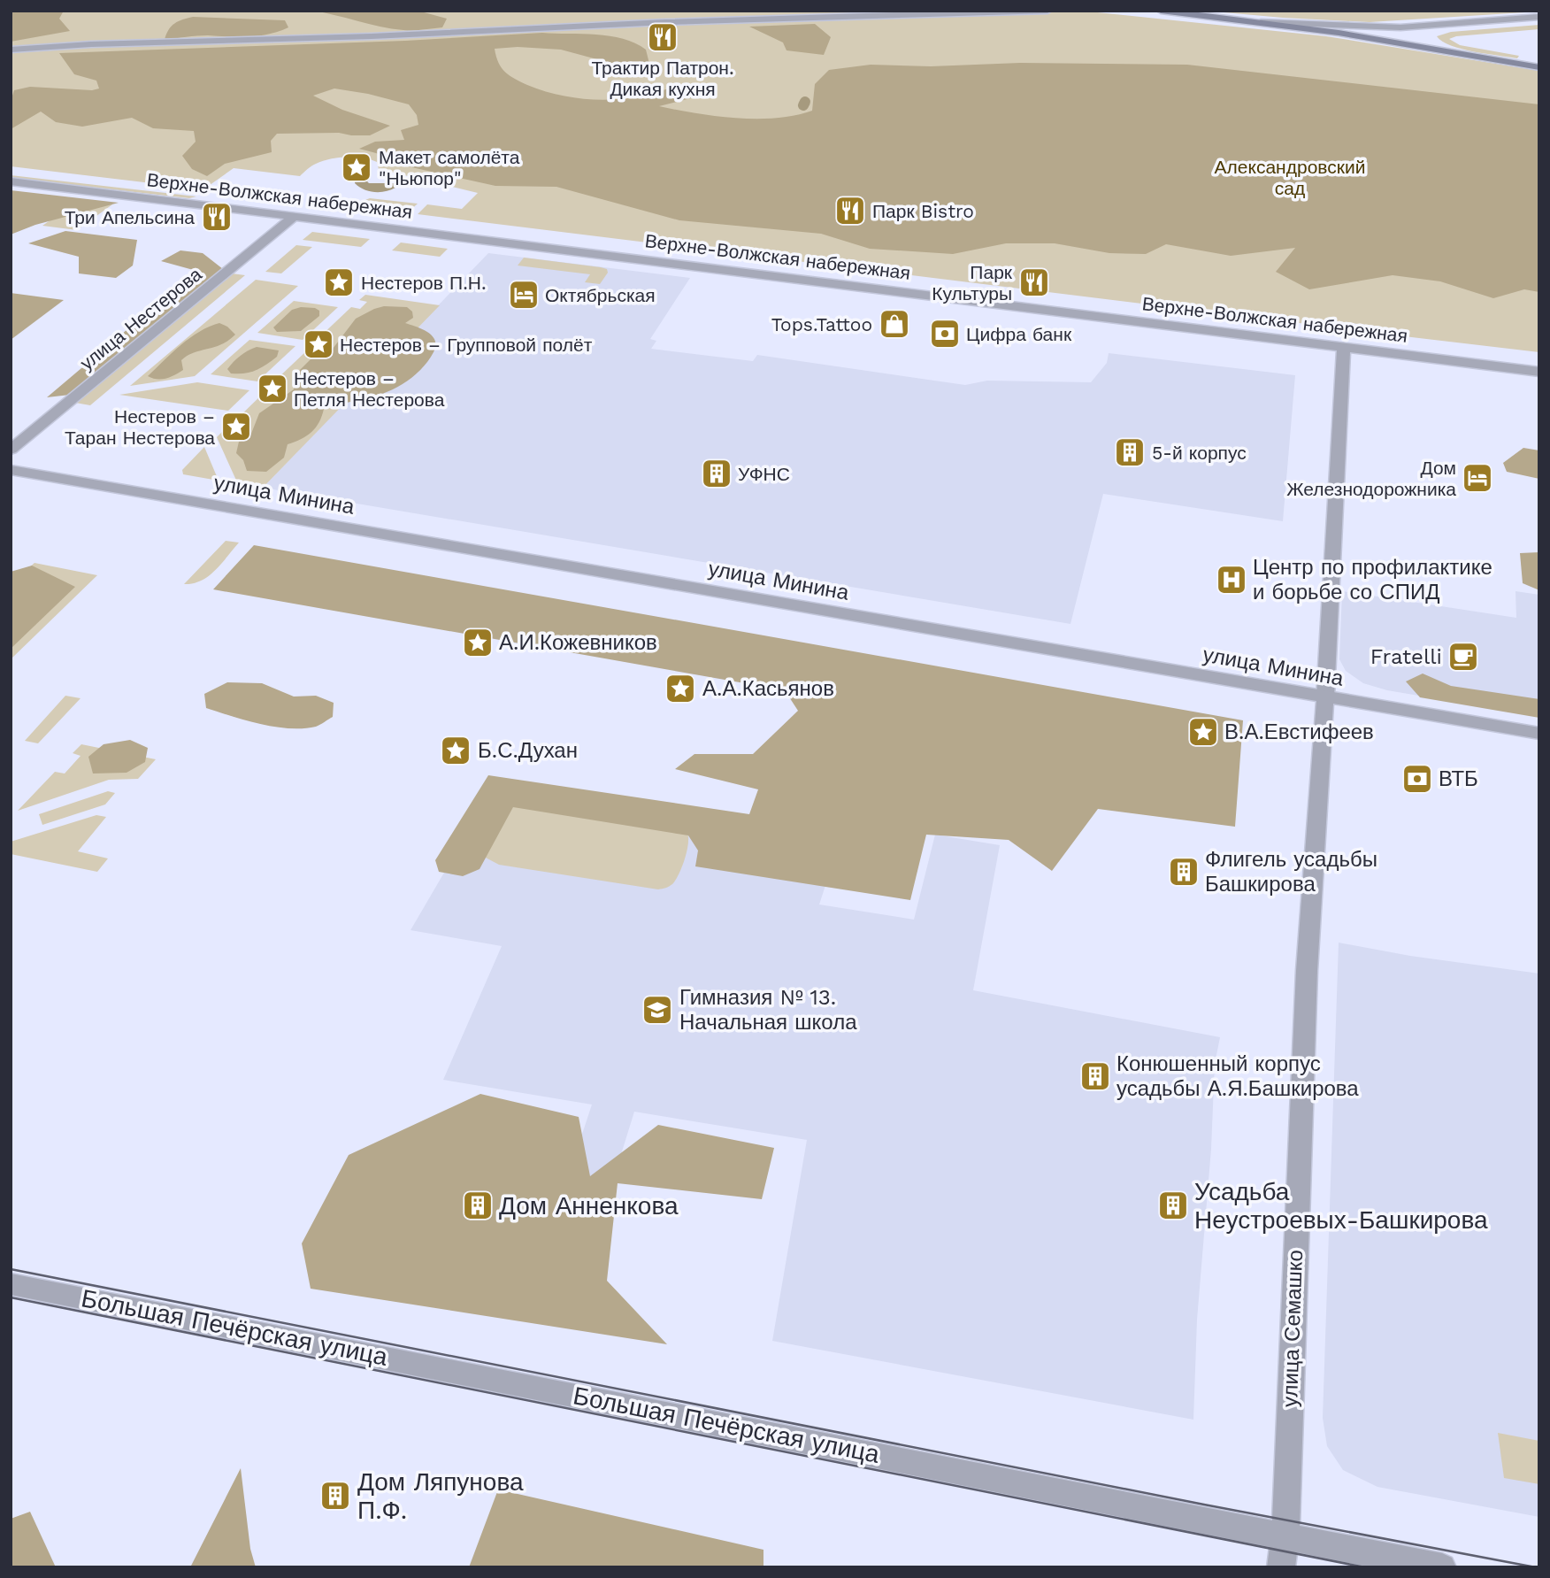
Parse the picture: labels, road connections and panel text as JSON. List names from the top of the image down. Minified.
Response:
{"streets":{"street":["Верхне-Волжская набережная","улица Нестерова","улица Минина","Большая Печёрская улица","улица Семашко"]},"crossings":[["Верхне-Волжская набережная","улица Нестерова"],["Верхне-Волжская набережная","улица Семашко"],["улица Минина","улица Семашко"],["Большая Печёрская улица","улица Семашко"]],"parks":["Александровский сад"],"places":{"restaurant":["Трактир Патрон. Дикая кухня","Парк Bistro","Три Апельсина","Парк Культуры"],"place":["Макет самолёта \"Ньюпор\"","Нестеров П.Н.","Нестеров – Групповой полёт","Нестеров – Петля Нестерова","Нестеров – Таран Нестерова","А.И.Кожевников","А.А.Касьянов","В.А.Евстифеев","Б.С.Духан"],"hotel":["Октябрьская","Дом Железнодорожника"],"shop":["Tops.Tattoo"],"bank":["Цифра банк","ВТБ"],"building":["5-й корпус","УФНС","Флигель усадьбы Башкирова","Конюшенный корпус усадьбы А.Я.Башкирова","Дом Анненкова","Усадьба Неустроевых-Башкирова","Дом Ляпунова П.Ф."],"hospital":["Центр по профилактике и борьбе со СПИД"],"cafe":["Fratelli"],"school or university":["Гимназия № 13. Начальная школа"]}}
